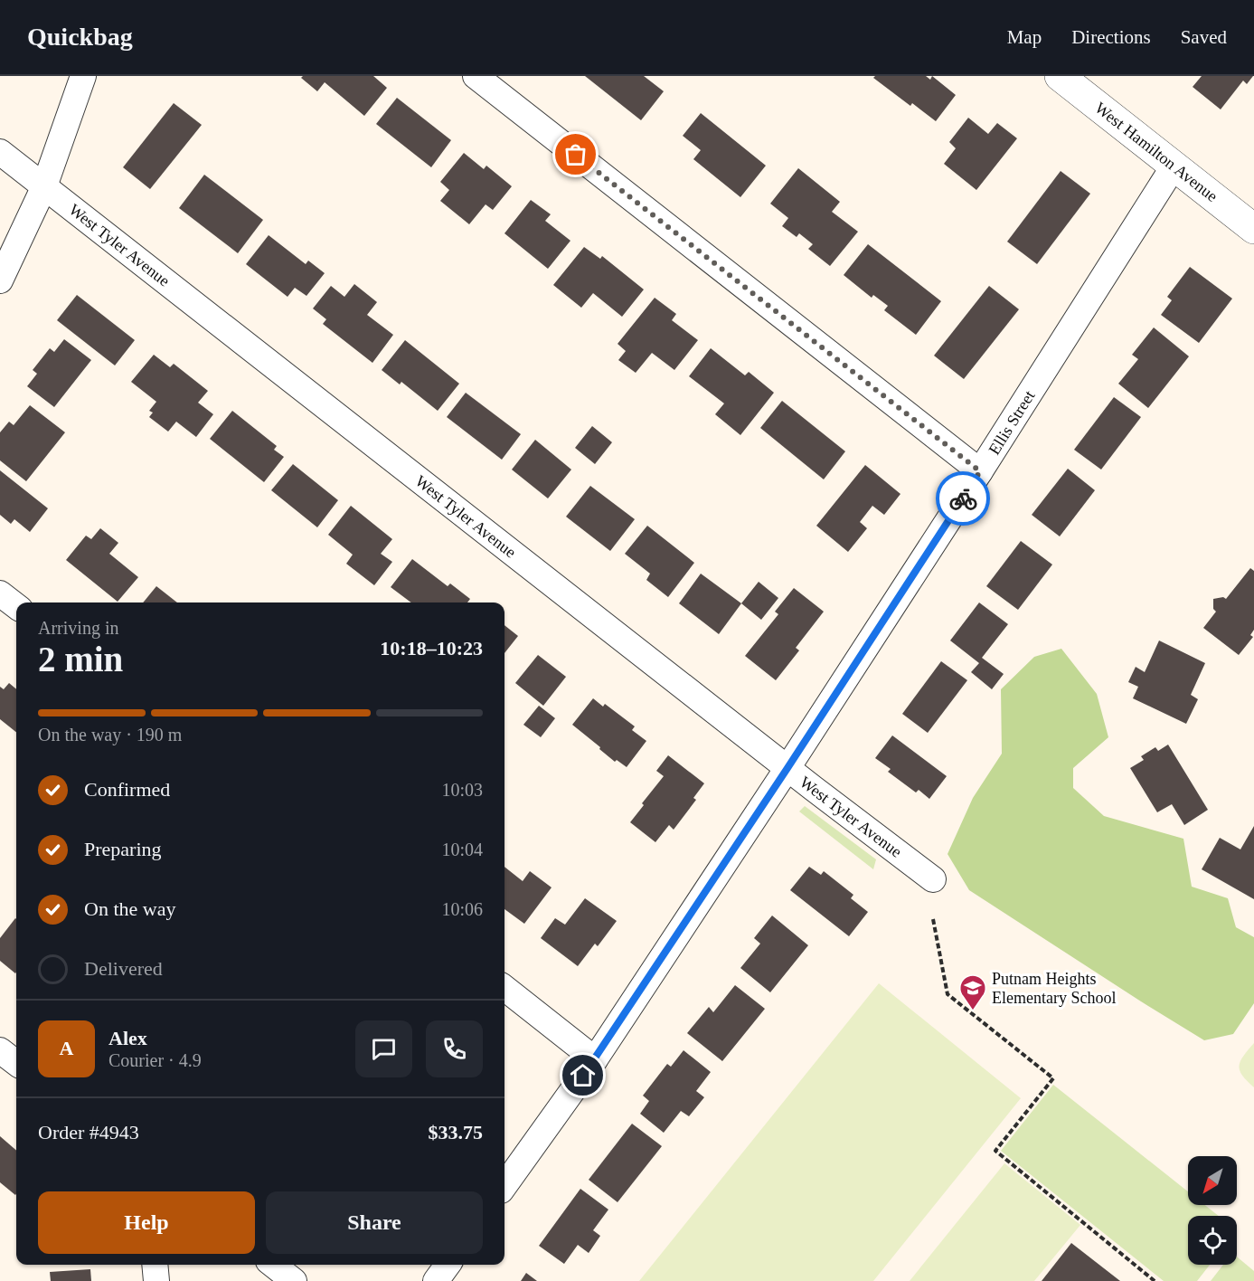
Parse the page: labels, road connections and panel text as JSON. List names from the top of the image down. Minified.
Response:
{"streets":{"street":["West Hamilton Avenue","West Tyler Avenue","Ellis Street"]},"crossings":[["West Hamilton Avenue","Ellis Street"],["West Tyler Avenue","Ellis Street"]],"places":{"school or university":["Putnam Heights Elementary School"]},"north":"bottom left","page":{"header":"Quickbag","nav":["Map","Directions","Saved"],"heading":["2 min","Arriving in","10:18–10:23"],"panel":["Alex","Courier · 4.9","Order #4943","$33.75"],"bar":"On the way · 190 m","list":[["Confirmed","10:03"],["Preparing","10:04"],["On the way","10:06"],"Delivered"],"round":"A","buttons":["Help","Share"]}}
